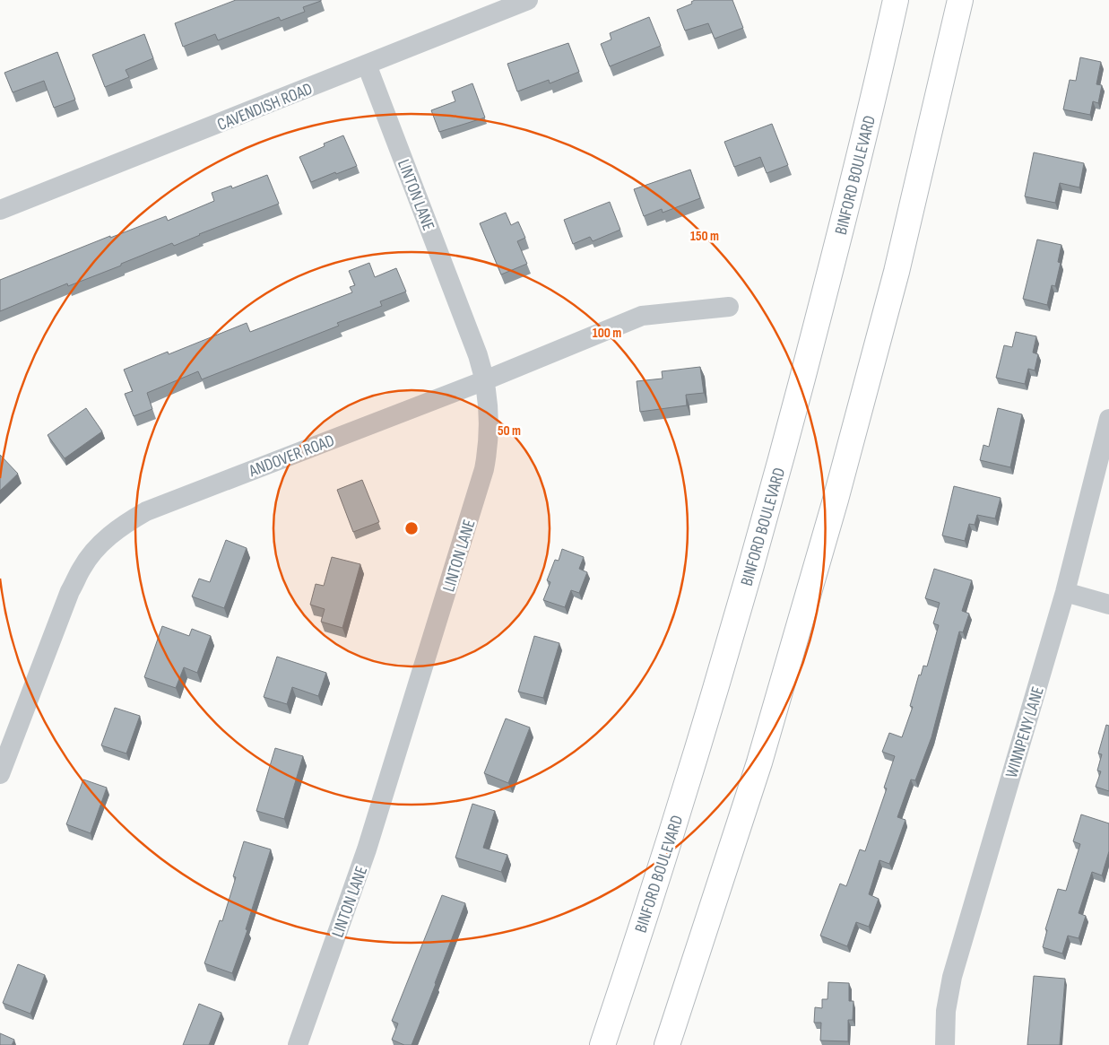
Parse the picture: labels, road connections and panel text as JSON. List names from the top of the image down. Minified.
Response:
{"streets":{"main road":["BINFORD BOULEVARD"],"street":["CAVENDISH ROAD","LINTON LANE","ANDOVER ROAD","WINNPENY LANE"]},"crossings":[["CAVENDISH ROAD","LINTON LANE"],["LINTON LANE","ANDOVER ROAD"]],"rings":["150 m","100 m","50 m"]}
